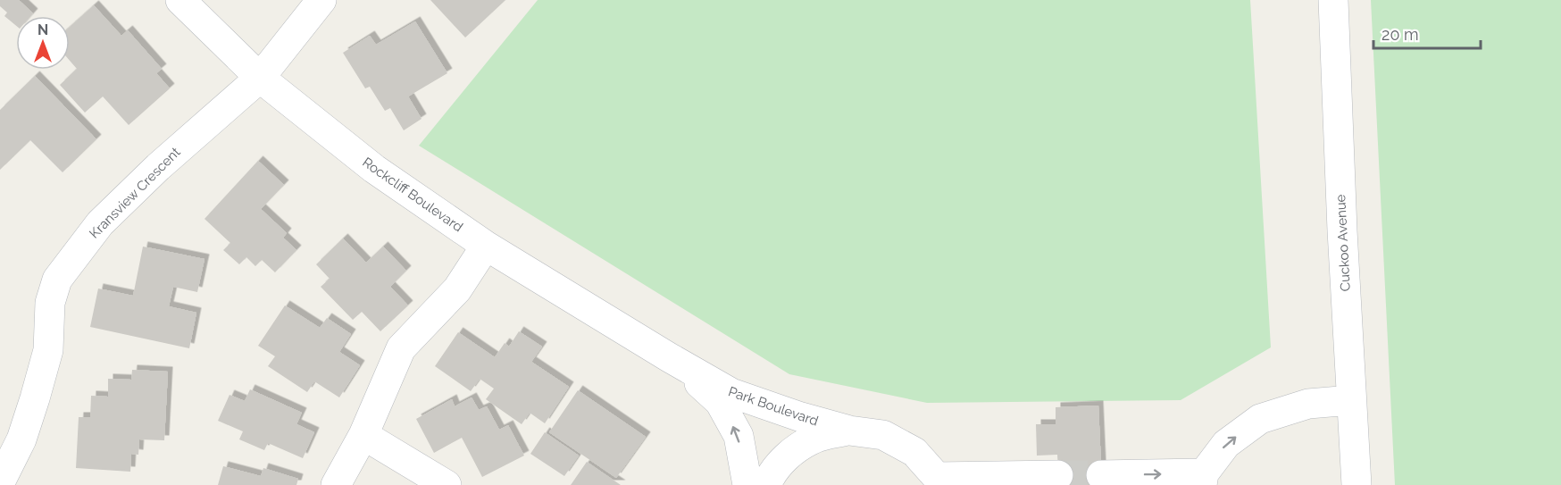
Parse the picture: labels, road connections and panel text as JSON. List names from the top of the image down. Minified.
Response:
{"streets":{"street":["Kransview Crescent","Rockcliff Boulevard","Cuckoo Avenue","Park Boulevard"]},"crossings":[["Kransview Crescent","Rockcliff Boulevard"],["Rockcliff Boulevard","Park Boulevard"]],"scale_bar":"20 m","north":"top"}
